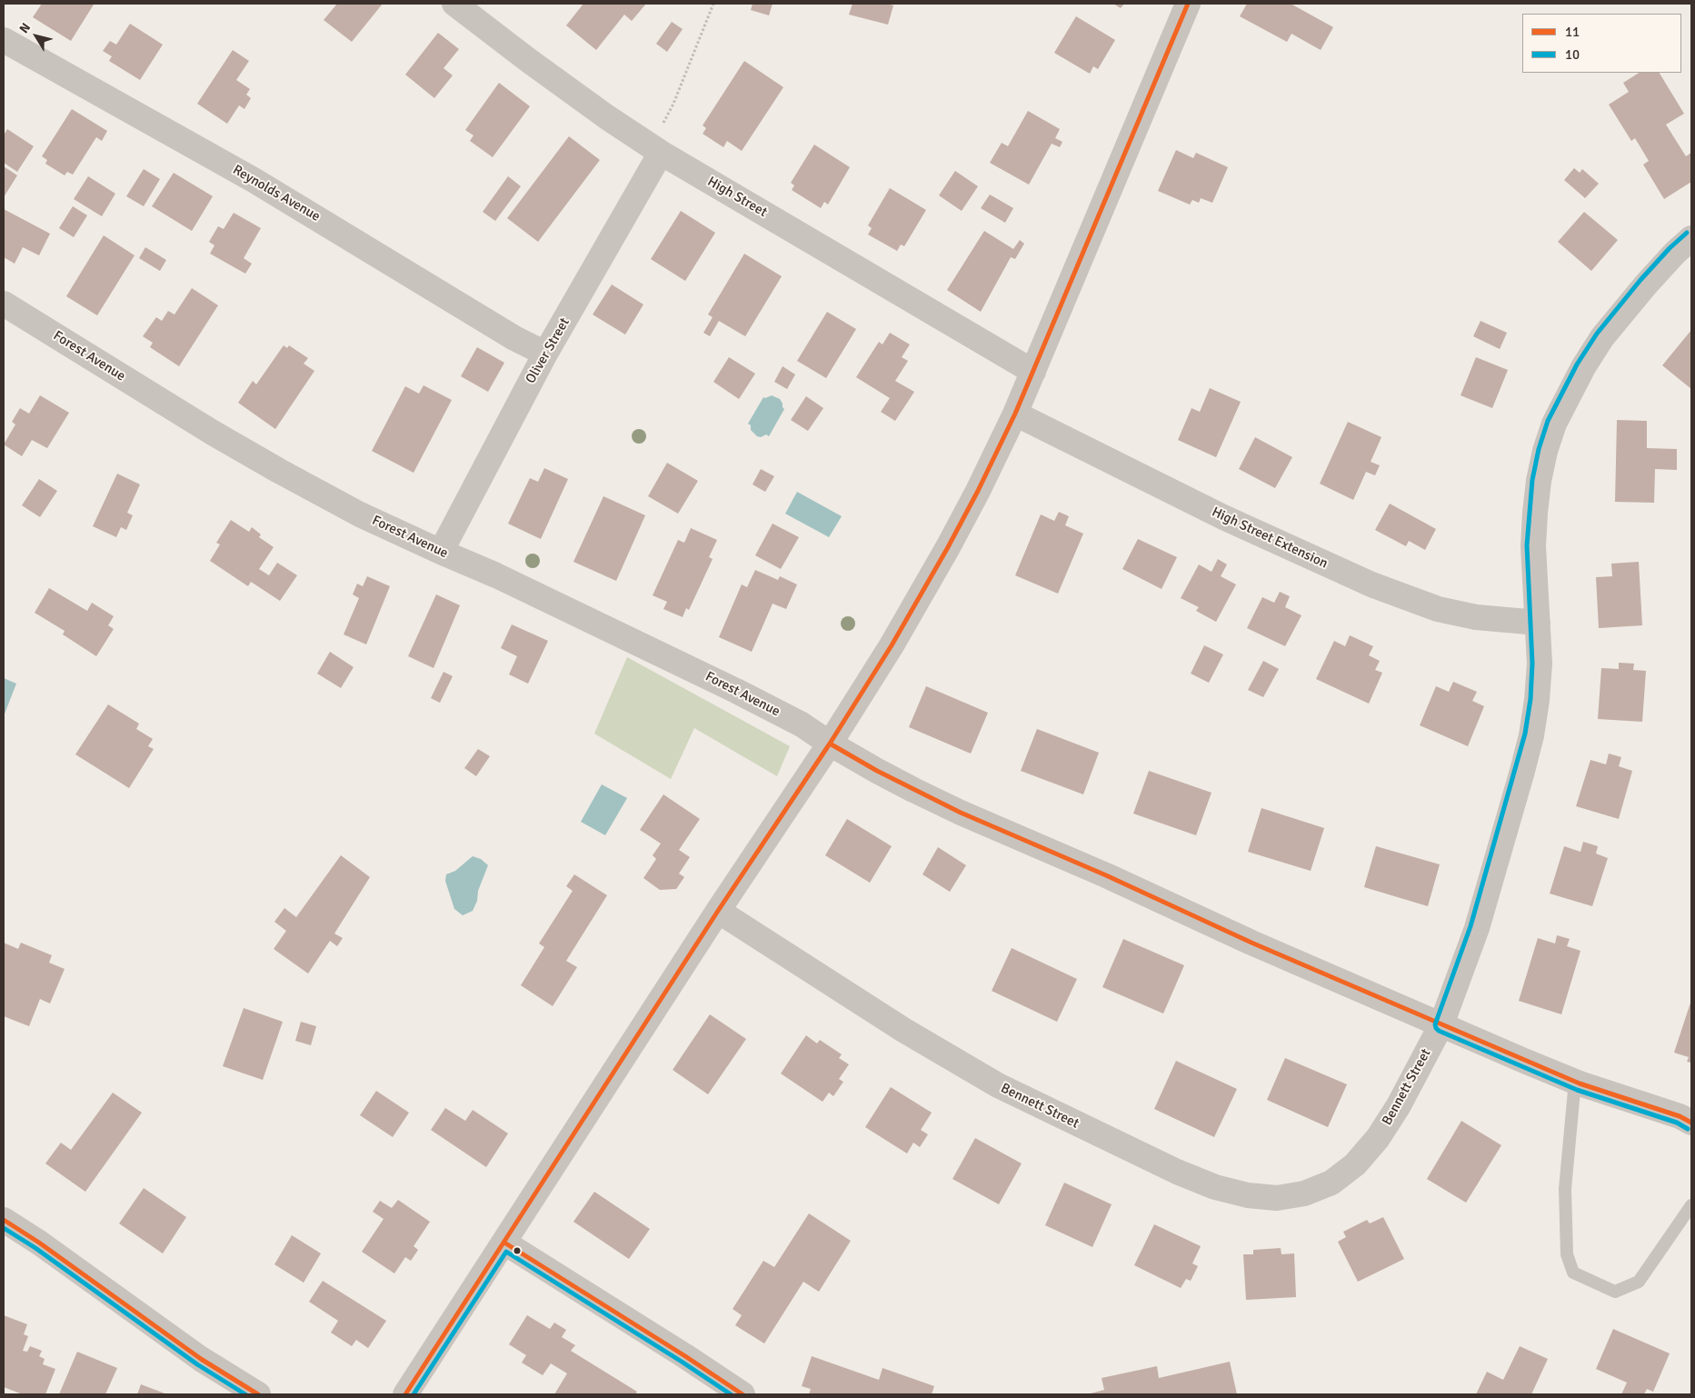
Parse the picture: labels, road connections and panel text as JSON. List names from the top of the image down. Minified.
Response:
{"streets":{"street":["Reynolds Avenue","High Street","Oliver Street","Forest Avenue","High Street Extension","Bennett Street"]},"crossings":[["Reynolds Avenue","Oliver Street"],["High Street","Oliver Street"],["Oliver Street","Forest Avenue"],["Forest Avenue","Bennett Street"],["High Street Extension","Bennett Street"]],"lines":["transit line 11","transit line 10"],"legend":["11","10"],"north":"top left"}
